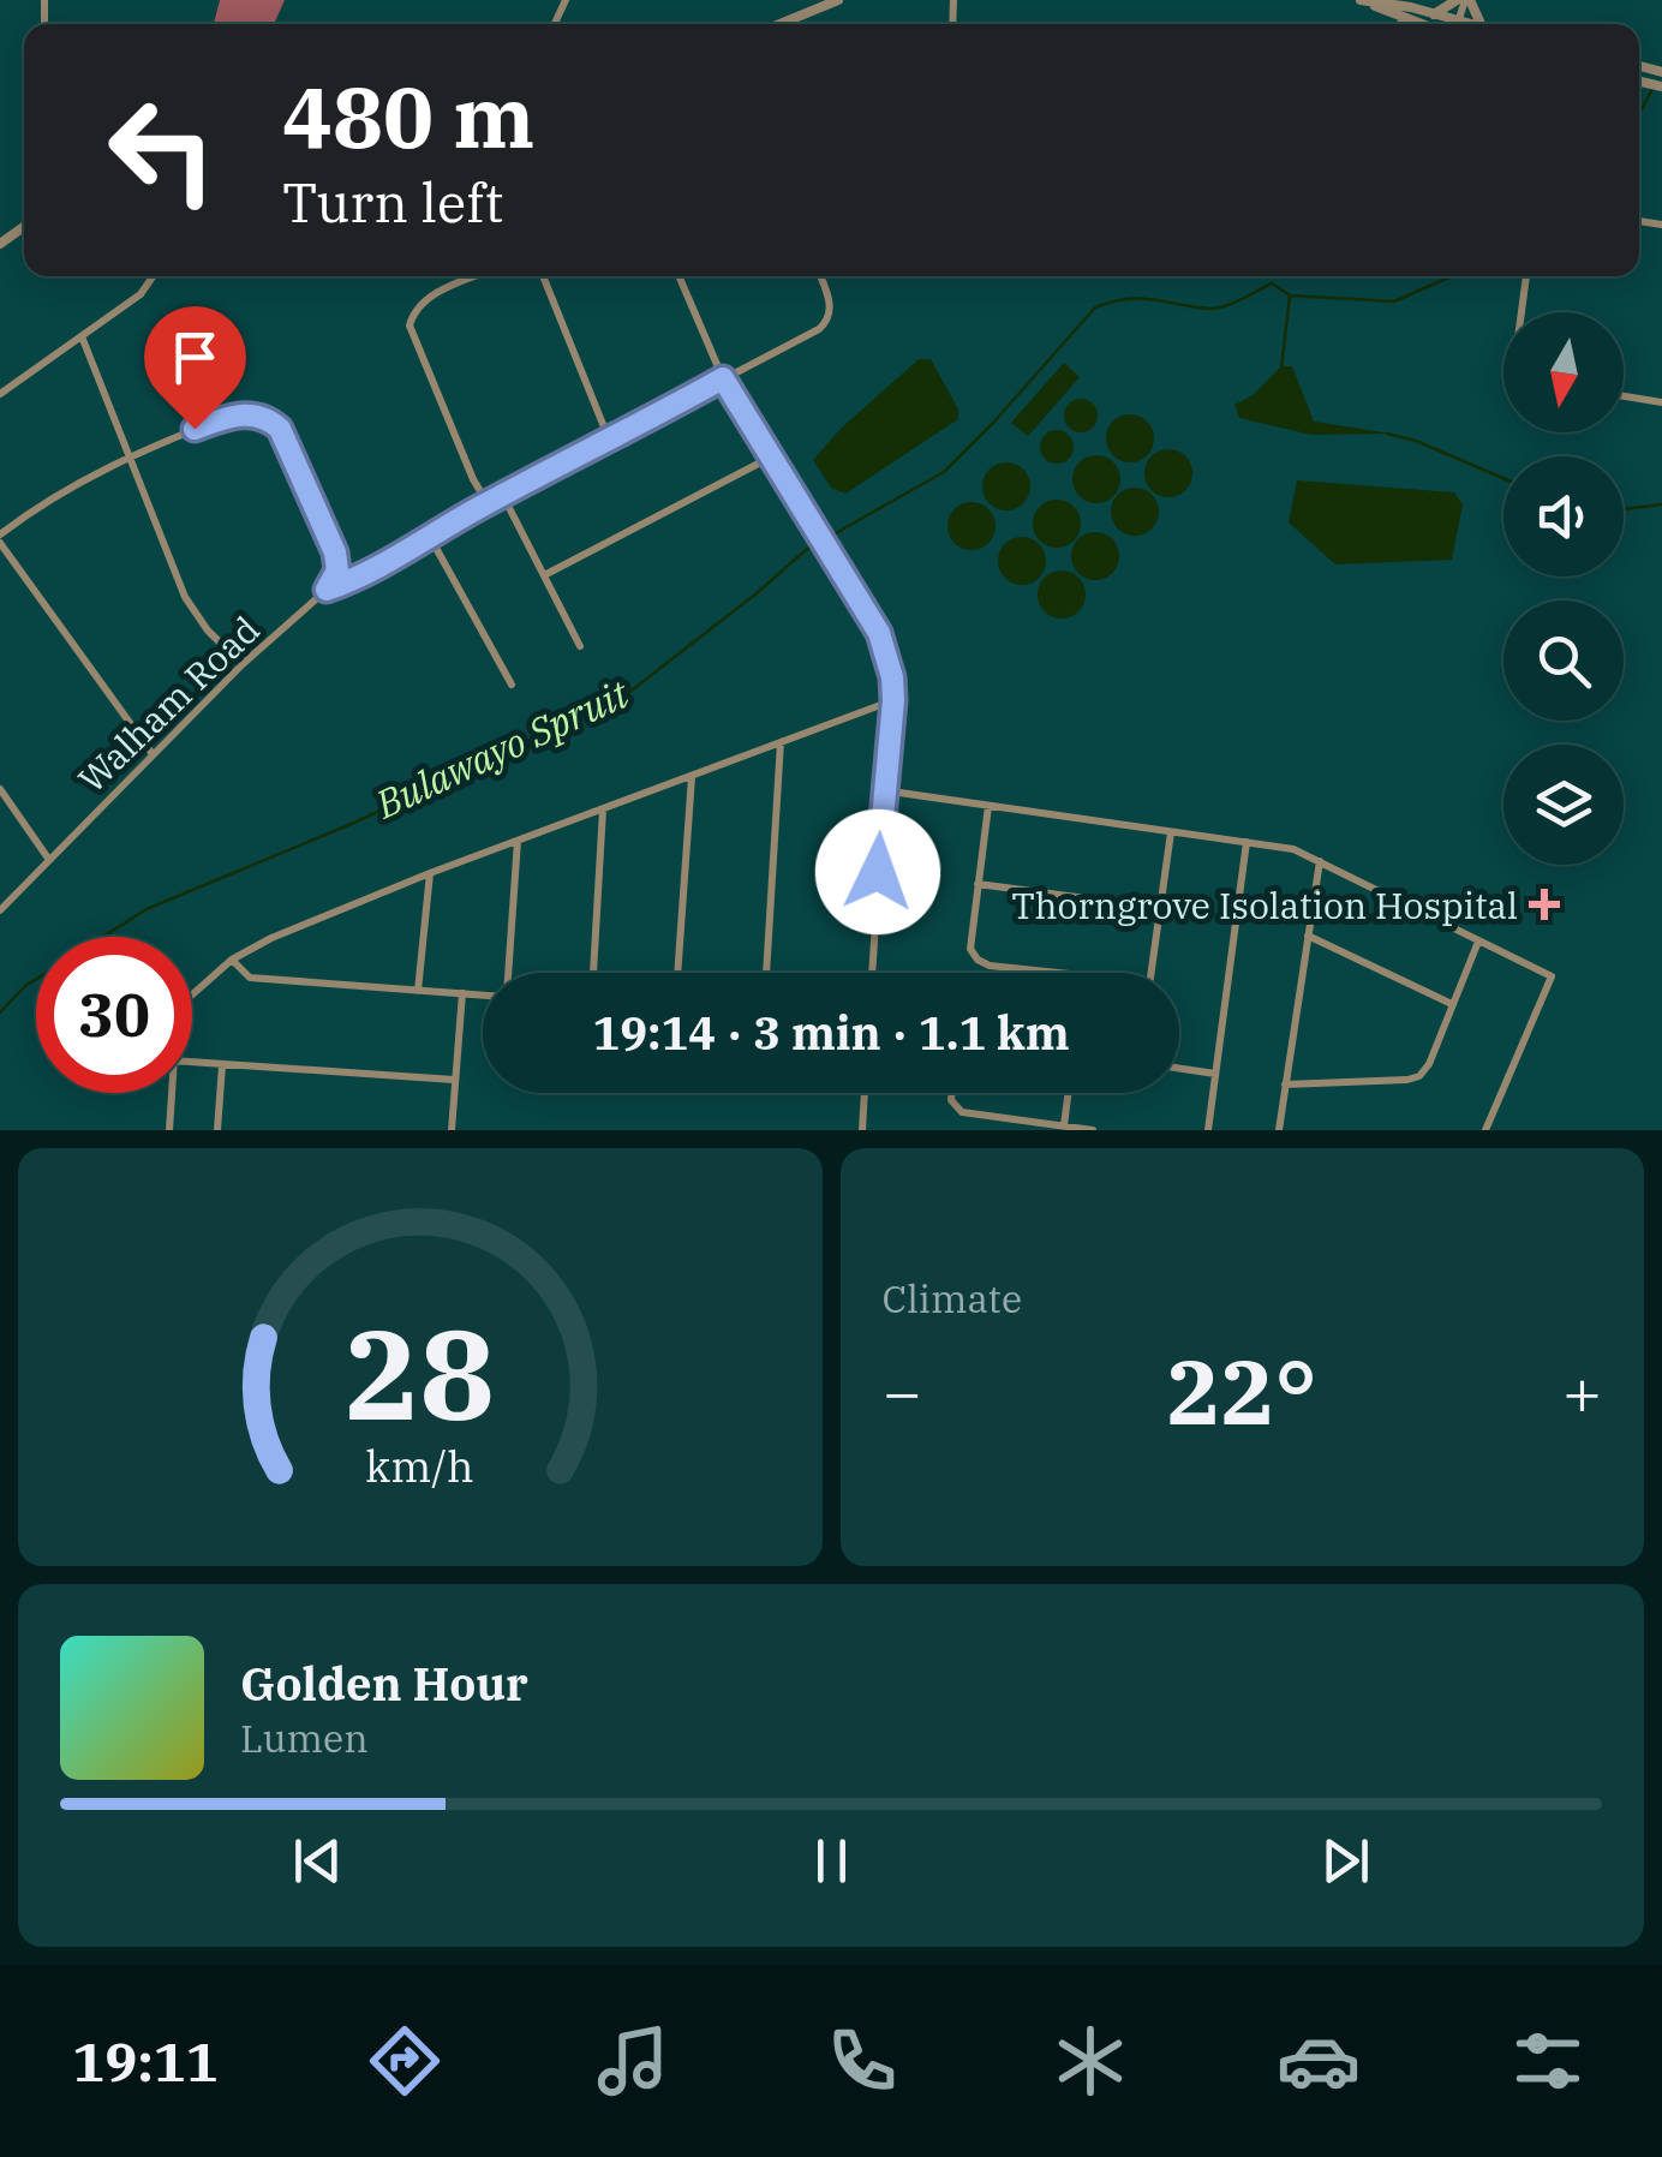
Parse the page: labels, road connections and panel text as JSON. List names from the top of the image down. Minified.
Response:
{"streets":{"street":["Walham Road"]},"water":["Bulawayo Spruit"],"places":{"health":["Thorngrove Isolation Hospital"]},"north":"bottom","page":{"turn":["480 m","Turn left"],"limit":"30","trip":"19:14 · 3 min · 1.1 km","tile":"Climate","heat":["−","22°","+"],"song":["Golden Hour","Lumen"],"tabs":"19:11","gauge":["28","km/h"]}}
